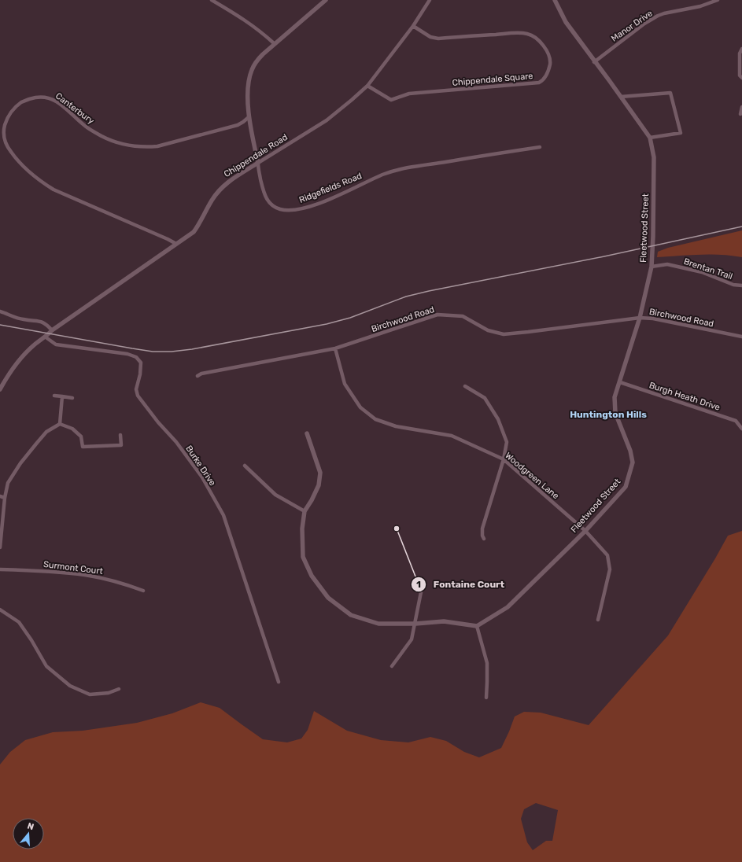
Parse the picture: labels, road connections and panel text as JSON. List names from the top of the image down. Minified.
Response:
{"streets":{"street":["Manor Drive","Chippendale Square","Canterbury","Chippendale Road","Ridgefields Road","Fleetwood Street","Brentan Trail","Birchwood Road","Burgh Heath Drive","Burke Drive","Woodgreen Lane","Surmont Court"]},"crossings":[["Manor Drive","Fleetwood Street"],["Chippendale Square","Chippendale Road"],["Canterbury","Chippendale Road"],["Canterbury","Ridgefields Road"],["Chippendale Road","Ridgefields Road"],["Chippendale Road","Burke Drive"],["Fleetwood Street","Brentan Trail"],["Fleetwood Street","Birchwood Road"],["Fleetwood Street","Burgh Heath Drive"],["Fleetwood Street","Woodgreen Lane"],["Birchwood Road","Woodgreen Lane"]],"districts":["Huntington Hills"],"places":["Fontaine Court"],"north":"top"}
